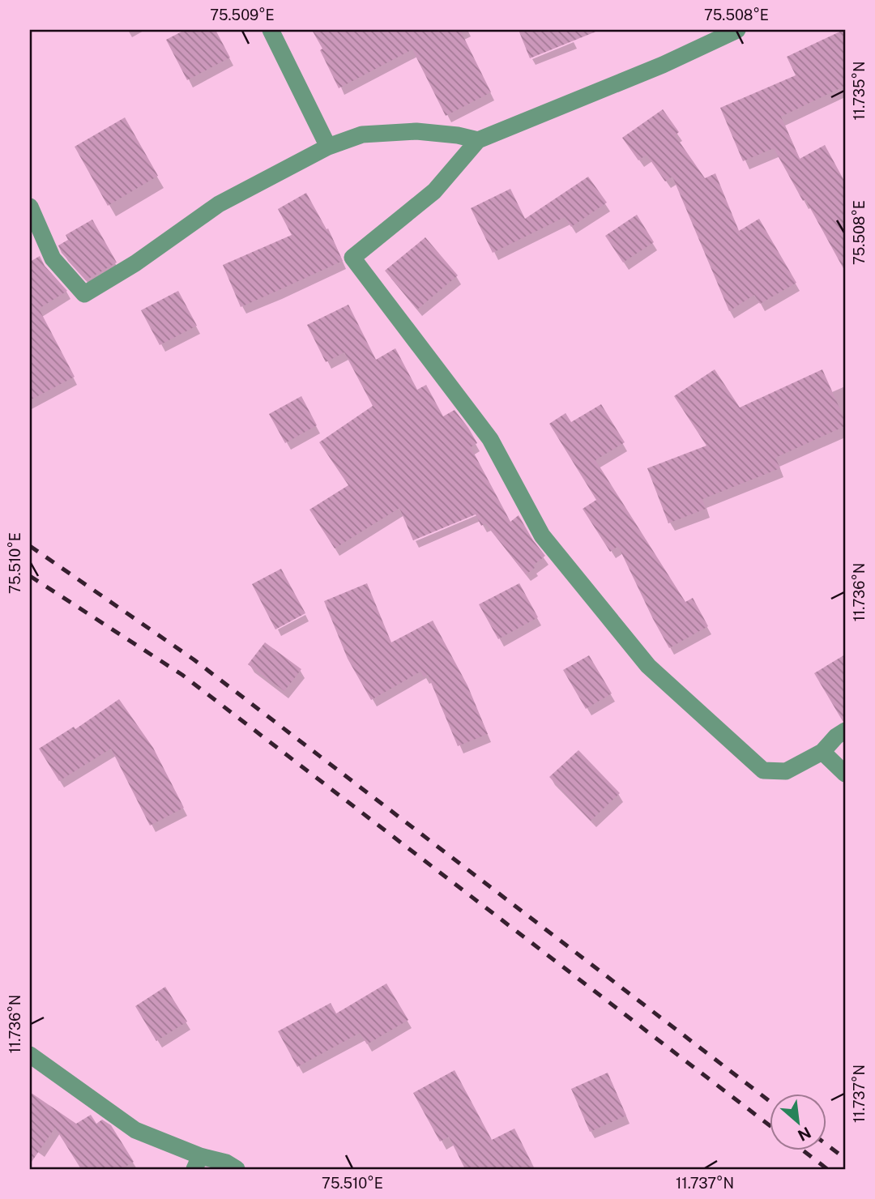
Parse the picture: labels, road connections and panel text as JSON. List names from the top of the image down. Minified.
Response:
{"north":"bottom right","coordinates":["75.509°E","75.508°E","11.735°N","75.510°E","11.736°N","11.737°N"]}
